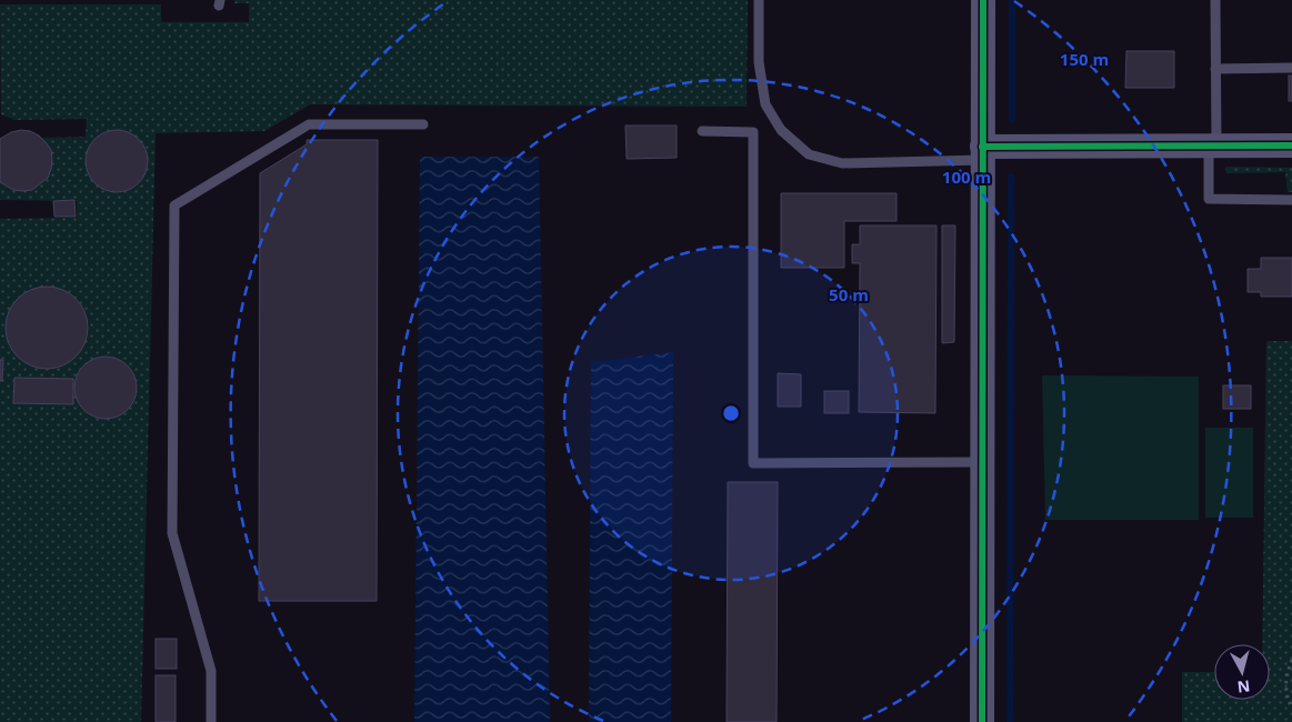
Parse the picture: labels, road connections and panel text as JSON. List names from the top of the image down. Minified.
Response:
{"north":"bottom","rings":["150 m","100 m","50 m"]}
